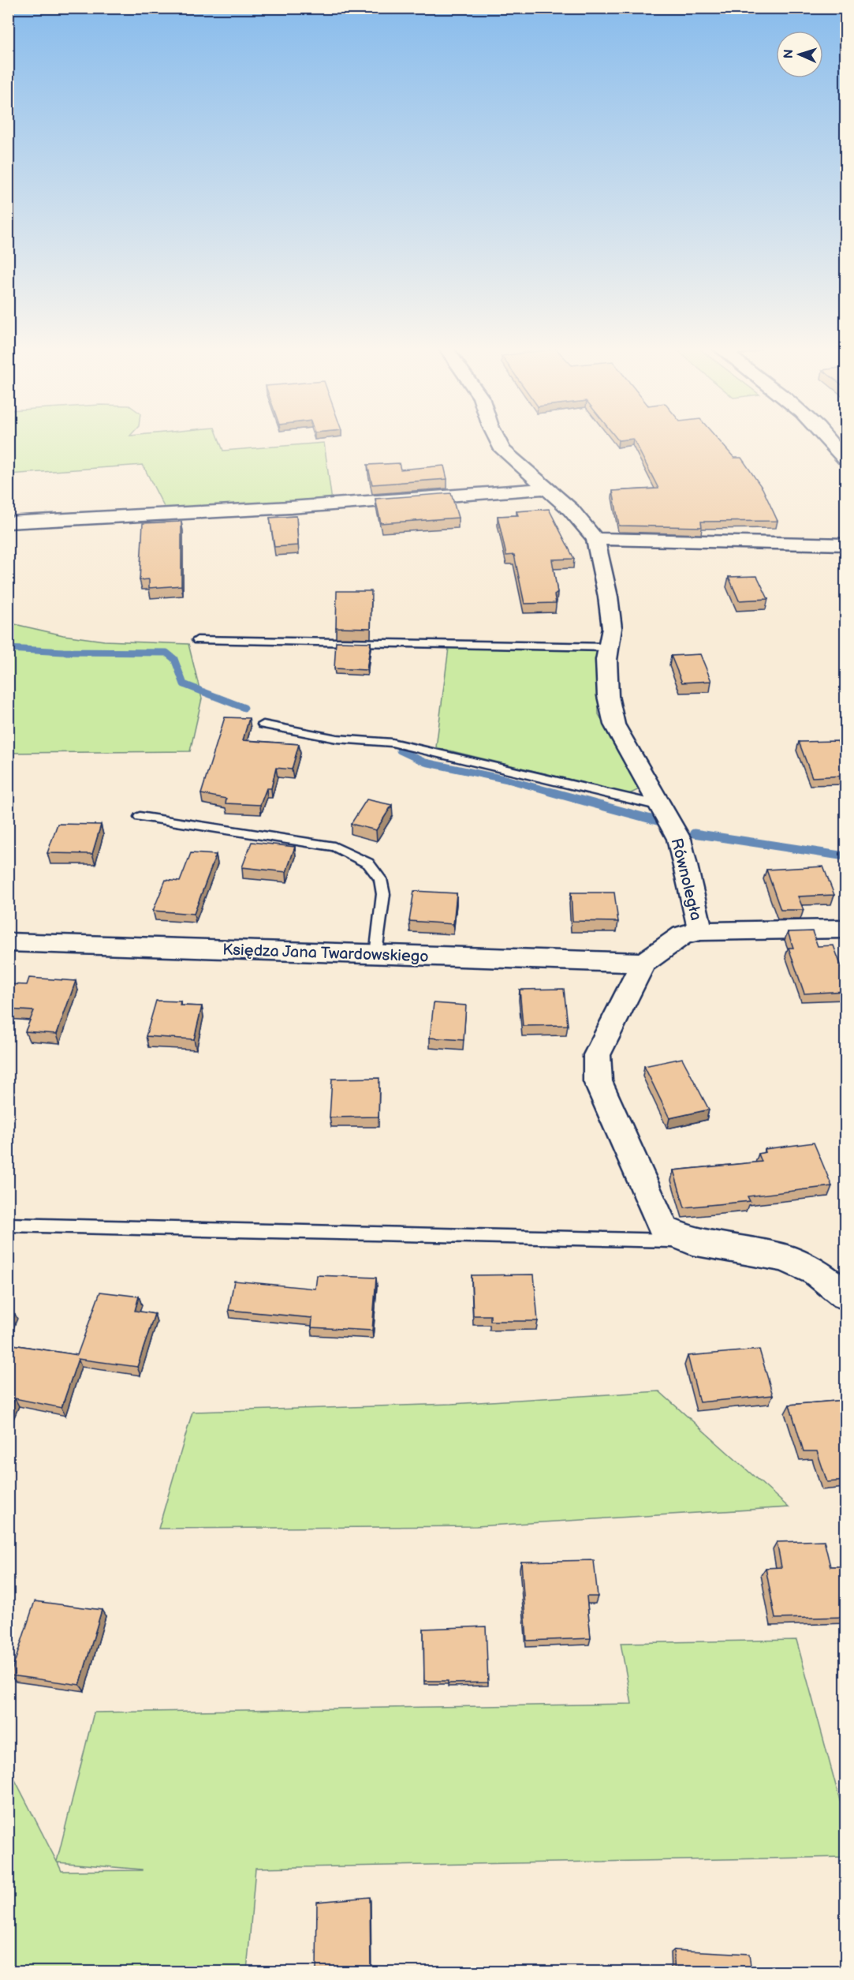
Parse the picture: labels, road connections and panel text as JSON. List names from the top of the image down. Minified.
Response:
{"streets":{"street":["Równoległa","Księdza Jana Twardowskiego"]},"crossings":[["Równoległa","Księdza Jana Twardowskiego"]],"north":"left"}
